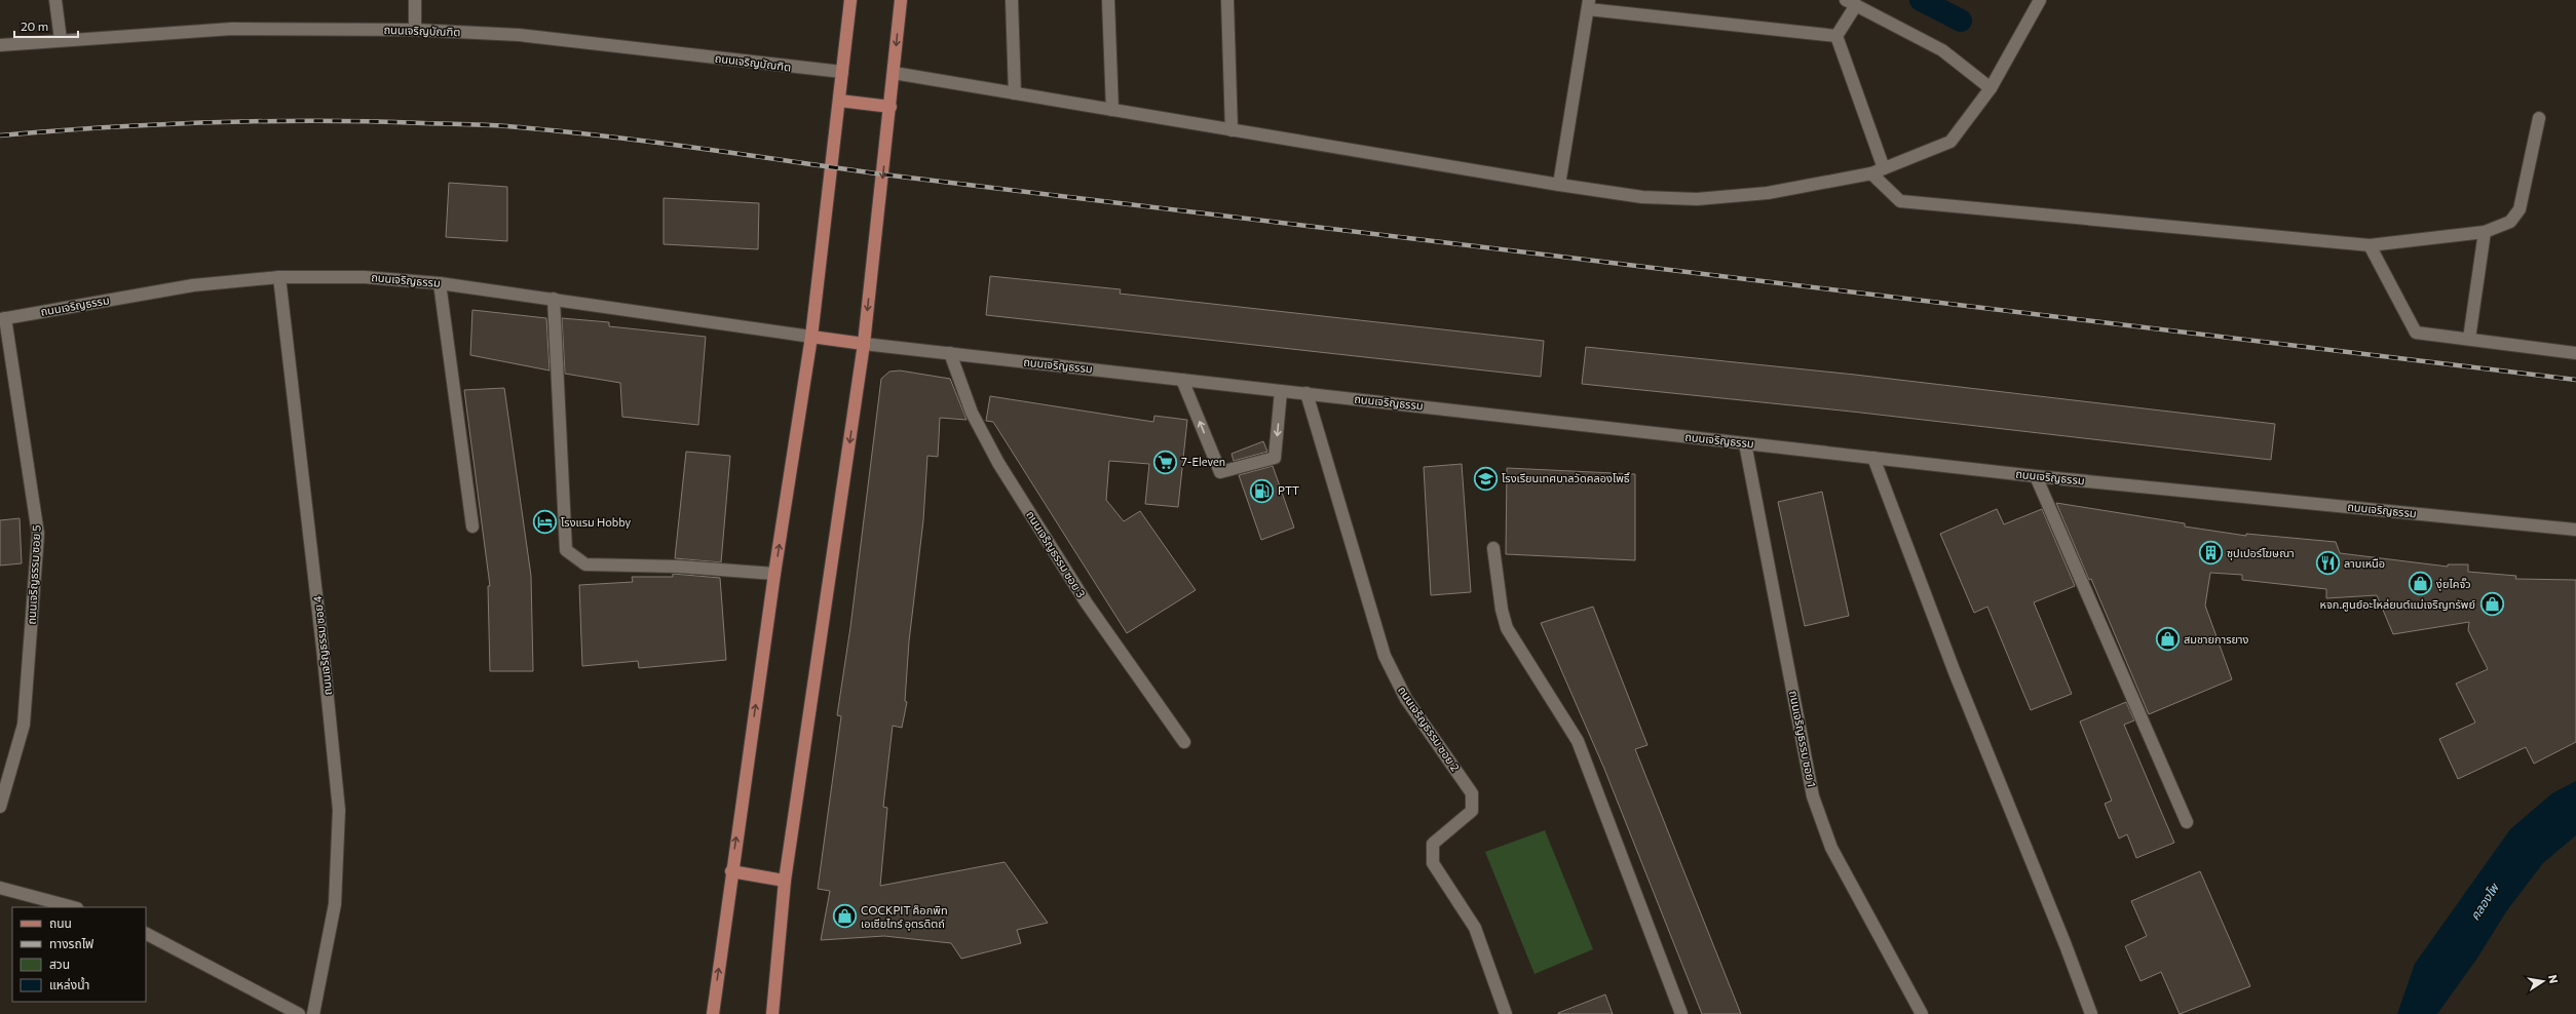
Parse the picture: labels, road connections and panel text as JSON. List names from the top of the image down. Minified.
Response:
{"streets":{"street":["ถนนเจริญบัณฑิต","ถนนเจริญธรรม","ถนนเจริญธรรม ซอย 3","ถนนเจริญธรรม ซอย 5","ถนนเจริญธรรม ซอย 4","ถนนเจริญธรรม ซอย 2","ถนนเจริญธรรม ซอย 1"]},"crossings":[["ถนนเจริญธรรม","ถนนเจริญธรรม ซอย 3"],["ถนนเจริญธรรม","ถนนเจริญธรรม ซอย 5"],["ถนนเจริญธรรม","ถนนเจริญธรรม ซอย 4"],["ถนนเจริญธรรม","ถนนเจริญธรรม ซอย 2"],["ถนนเจริญธรรม","ถนนเจริญธรรม ซอย 1"]],"water":["คลองโพ"],"places":{"supermarket":["7-Eleven"],"school or university":["โรงเรียนเทศบาลวัดคลองโพธิ์"],"fuel station":["PTT"],"hotel":["โรงแรม Hobby"],"building":["ซุปเปอร์โฆษณา"],"restaurant":["ลาบเหนือ"],"shop":["งุ่ยไคจั๊ว","หจก.ศูนย์อะไหล่ยนต์แม่เจริญทรัพย์","สมชายการยาง","COCKPIT ค็อกพิท เอเซียไทร์ อุตรดิตถ์"]},"legend":["ถนน","ทางรถไฟ","สวน","แหล่งน้ำ"],"scale_bar":"20 m","north":"right"}
